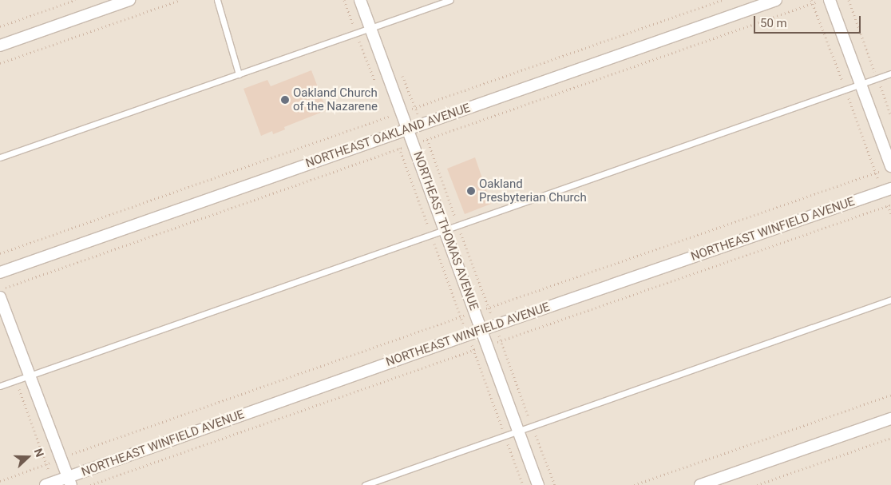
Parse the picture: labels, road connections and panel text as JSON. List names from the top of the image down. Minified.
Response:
{"streets":{"street":["NORTHEAST OAKLAND AVENUE","NORTHEAST WINFIELD AVENUE","NORTHEAST THOMAS AVENUE"]},"crossings":[["NORTHEAST OAKLAND AVENUE","NORTHEAST THOMAS AVENUE"],["NORTHEAST WINFIELD AVENUE","NORTHEAST THOMAS AVENUE"]],"places":["Oakland Church of the Nazarene","Oakland Presbyterian Church"],"scale_bar":"50 m","north":"right"}
